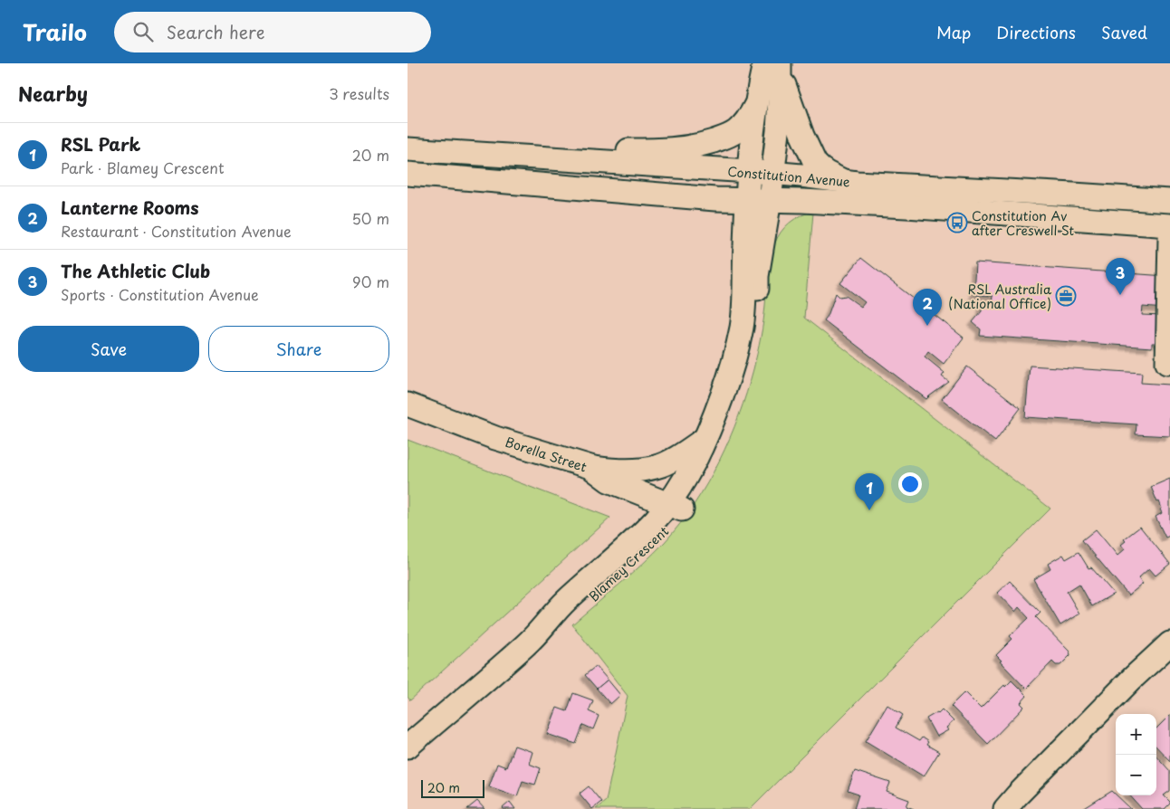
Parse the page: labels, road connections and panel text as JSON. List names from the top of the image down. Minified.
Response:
{"streets":{"street":["Constitution Avenue","Borella Street","Blamey Crescent"]},"crossings":[["Constitution Avenue","Blamey Crescent"],["Borella Street","Blamey Crescent"]],"places":{"bus stop":["Constitution Av after Creswell St"],"office":["RSL Australia (National Office)"]},"scale_bar":"20 m","page":{"header":"Trailo","search":"Search here","nav":["Map","Directions","Saved"],"heading":["Nearby","3 results"],"list":[{"mark":"1","name":"RSL Park","note":"Park · Blamey Crescent","value":"20 m"},{"mark":"2","name":"Lanterne Rooms","note":"Restaurant · Constitution Avenue","value":"50 m"},{"mark":"3","name":"The Athletic Club","note":"Sports · Constitution Avenue","value":"90 m"}],"pins":["3","2","1"],"buttons":["Save","Share"],"map_buttons":["+","−"],"scale":"20 m"}}
